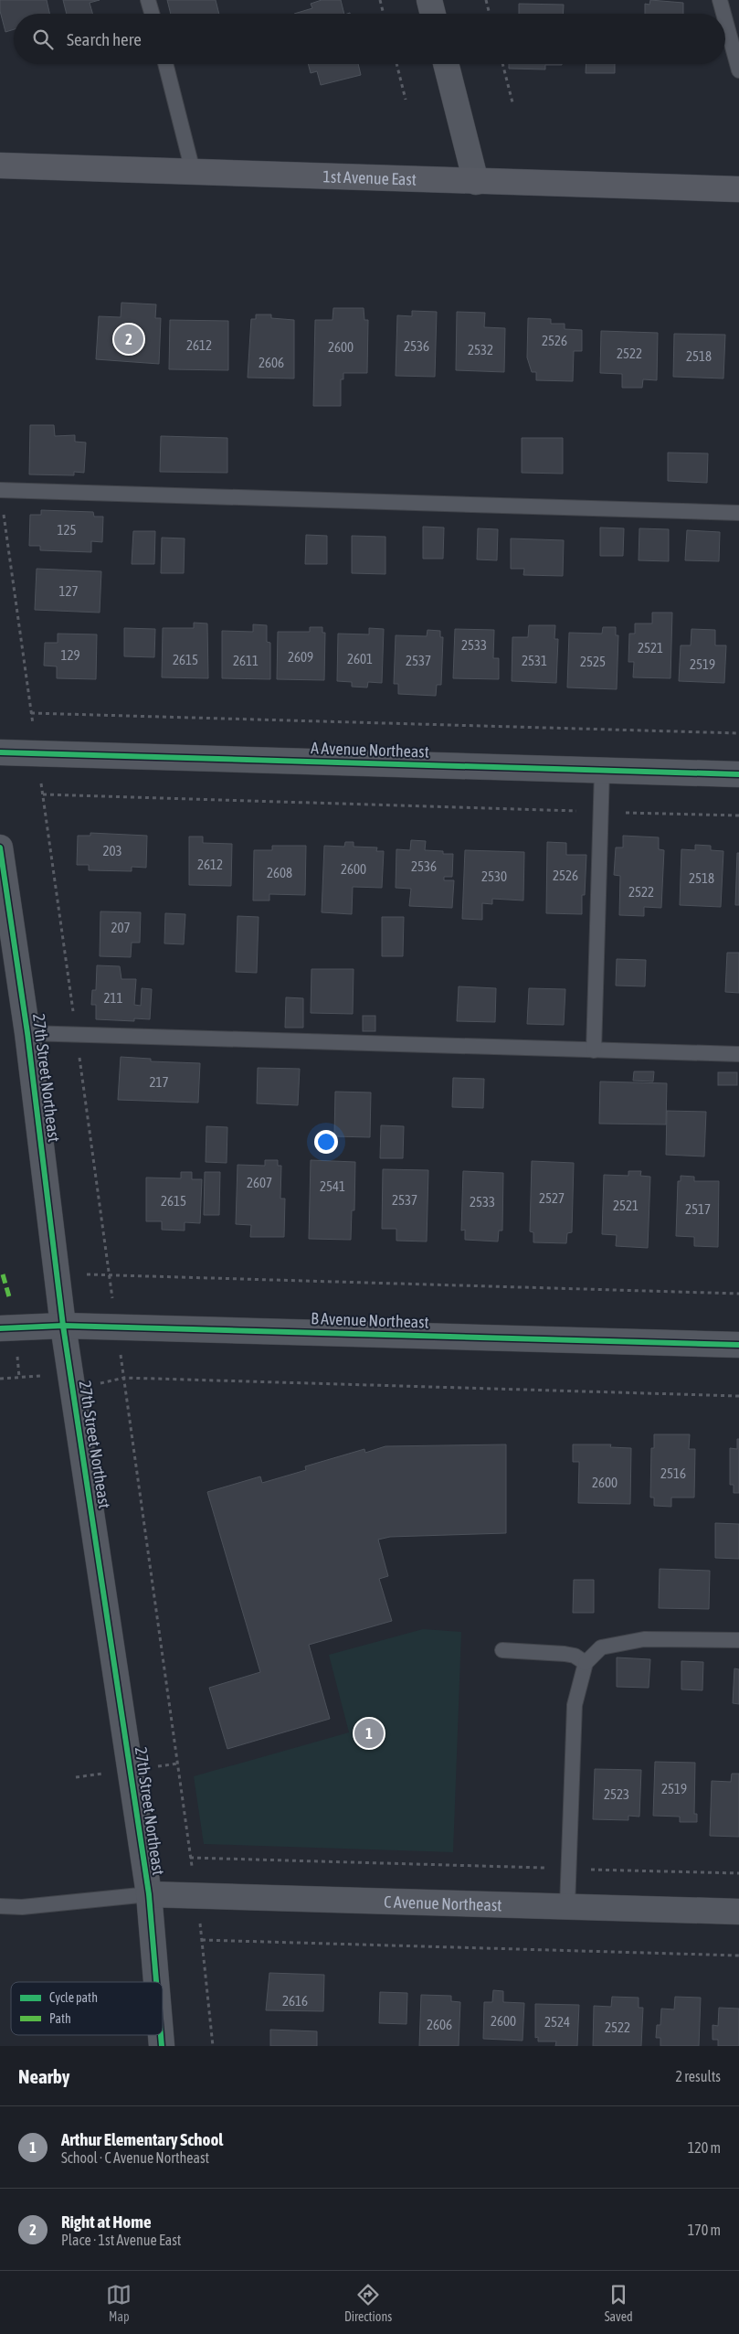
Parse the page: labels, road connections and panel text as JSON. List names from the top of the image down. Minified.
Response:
{"streets":{"main road":["1st Avenue East"],"street":["A Avenue Northeast","27th Street Northeast","B Avenue Northeast","C Avenue Northeast"]},"crossings":[["27th Street Northeast","B Avenue Northeast"],["27th Street Northeast","C Avenue Northeast"]],"house_numbers":["2526","2612","2536","2600","2532","2522","2518","2606","125","127","2533","2521","129","2609","2601","2615","2611","2537","2531","2525","2519","203","2612","2536","2600","2608","2526","2530","2518","2522","207","211","217","2607","2541","2527","2537","2615","2533","2521","2517","2516","2600","2519","2523","2616","2600","2524","2606","2522"],"legend":["Cycle path","Path"],"page":{"search":"Search here","pins":["2","1"],"heading":["Nearby","2 results"],"list":[{"mark":"1","name":"Arthur Elementary School","note":"School · C Avenue Northeast","value":"120 m"},{"mark":"2","name":"Right at Home","note":"Place · 1st Avenue East","value":"170 m"}],"nav":["Map","Directions","Saved"]}}
